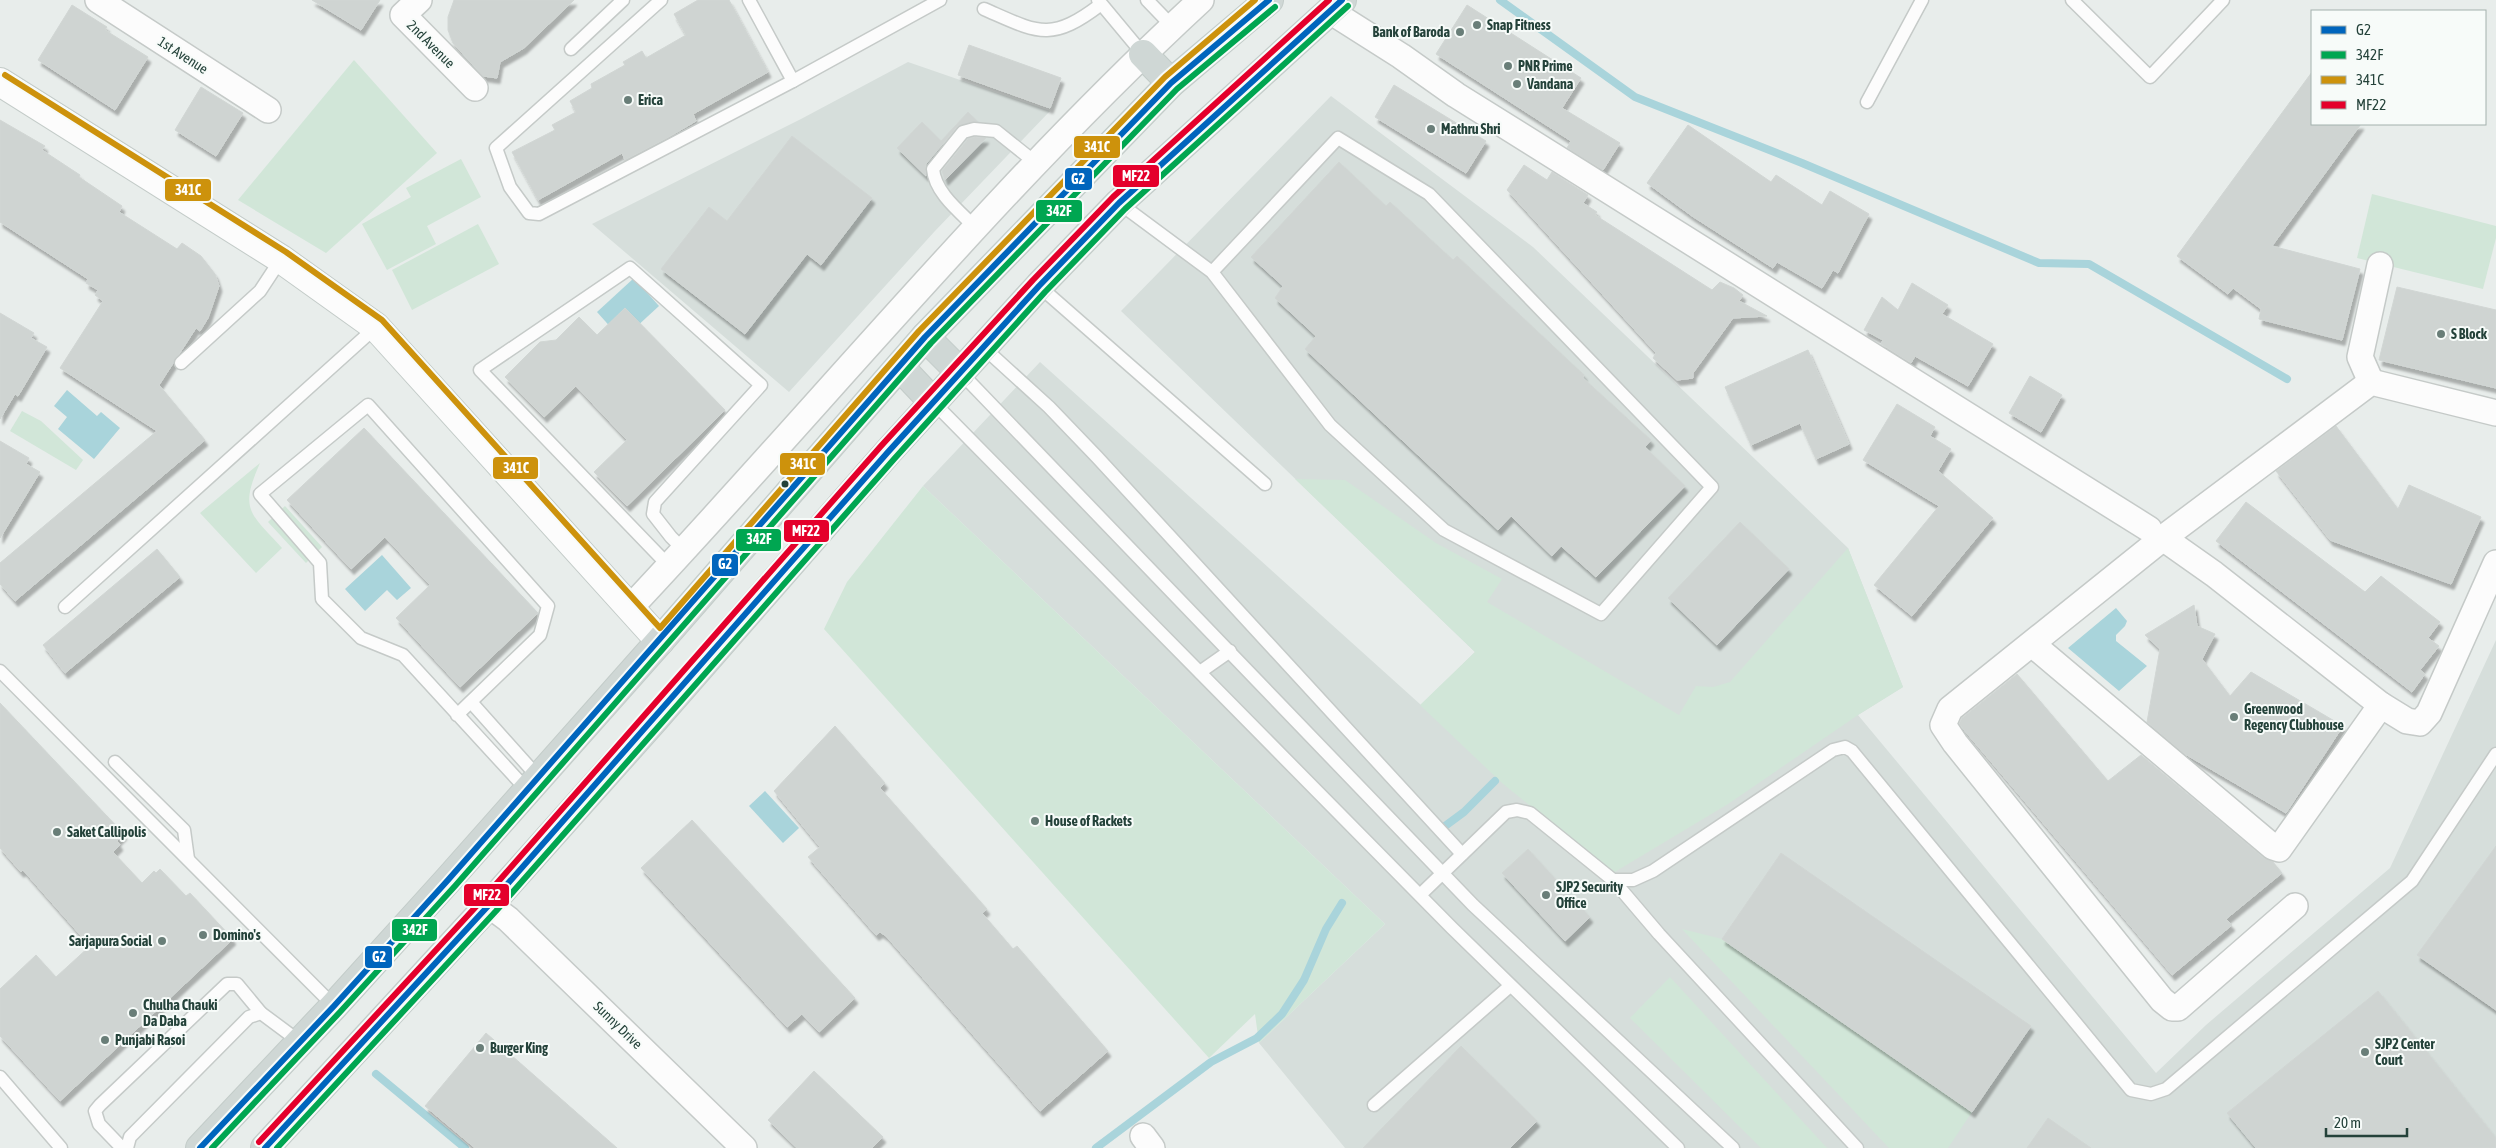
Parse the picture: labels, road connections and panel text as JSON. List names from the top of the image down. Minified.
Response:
{"streets":{"street":["2nd Avenue","1st Avenue","Sunny Drive"]},"places":["Snap Fitness","Bank of Baroda","PNR Prime","Vandana","Erica","Mathru Shri","S Block","Greenwood Regency Clubhouse","House of Rackets","Saket Callipolis","SJP2 Security Office","Domino's","Sarjapura Social","Chulha Chauki Da Daba","Punjabi Rasoi","Burger King","SJP2 Center Court"],"lines":["transit line G2","transit line 341C","transit line MF22","transit line 342F"],"legend":["G2","342F","341C","MF22"],"scale_bar":"20 m"}
